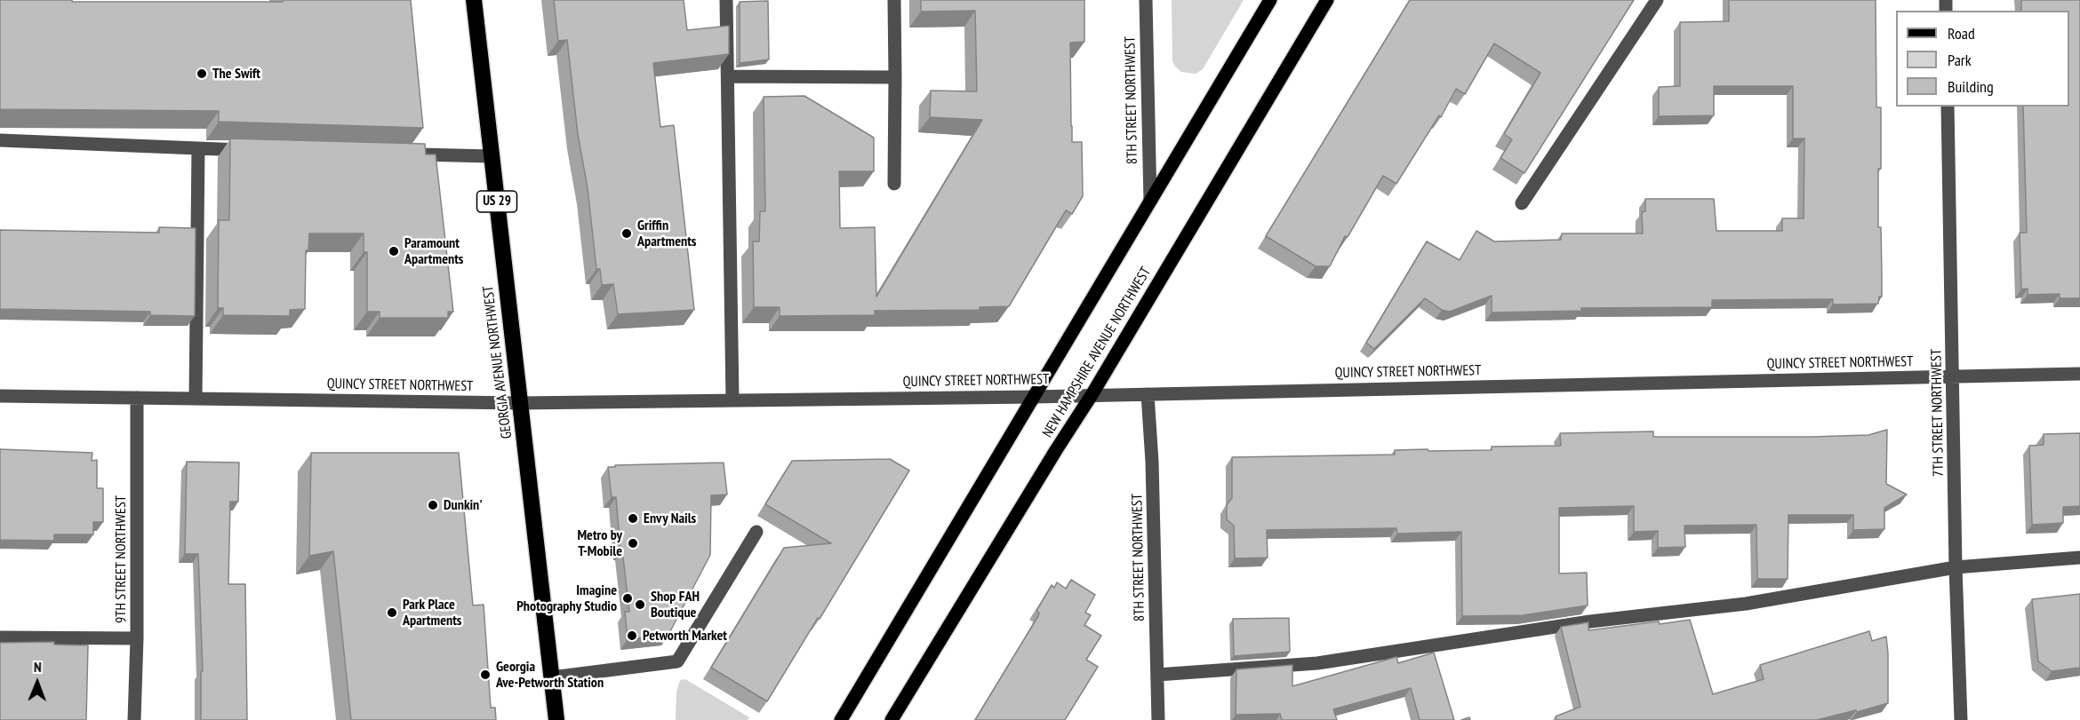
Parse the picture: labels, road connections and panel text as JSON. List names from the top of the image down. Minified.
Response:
{"streets":{"highway":["US 29","GEORGIA AVENUE NORTHWEST"],"main road":["NEW HAMPSHIRE AVENUE NORTHWEST"],"street":["8TH STREET NORTHWEST","QUINCY STREET NORTHWEST","7TH STREET NORTHWEST","9TH STREET NORTHWEST"]},"crossings":[["8TH STREET NORTHWEST","NEW HAMPSHIRE AVENUE NORTHWEST"],["8TH STREET NORTHWEST","QUINCY STREET NORTHWEST"],["NEW HAMPSHIRE AVENUE NORTHWEST","QUINCY STREET NORTHWEST"],["GEORGIA AVENUE NORTHWEST","QUINCY STREET NORTHWEST"],["QUINCY STREET NORTHWEST","7TH STREET NORTHWEST"],["QUINCY STREET NORTHWEST","9TH STREET NORTHWEST"]],"places":["The Swift","Griffin Apartments","Paramount Apartments","Dunkin'","Envy Nails","Metro by T-Mobile","Imagine Photography Studio","Shop FAH Boutique","Park Place Apartments","Petworth Market","Georgia Ave-Petworth Station"],"legend":["Road","Park","Building"],"north":"top"}
